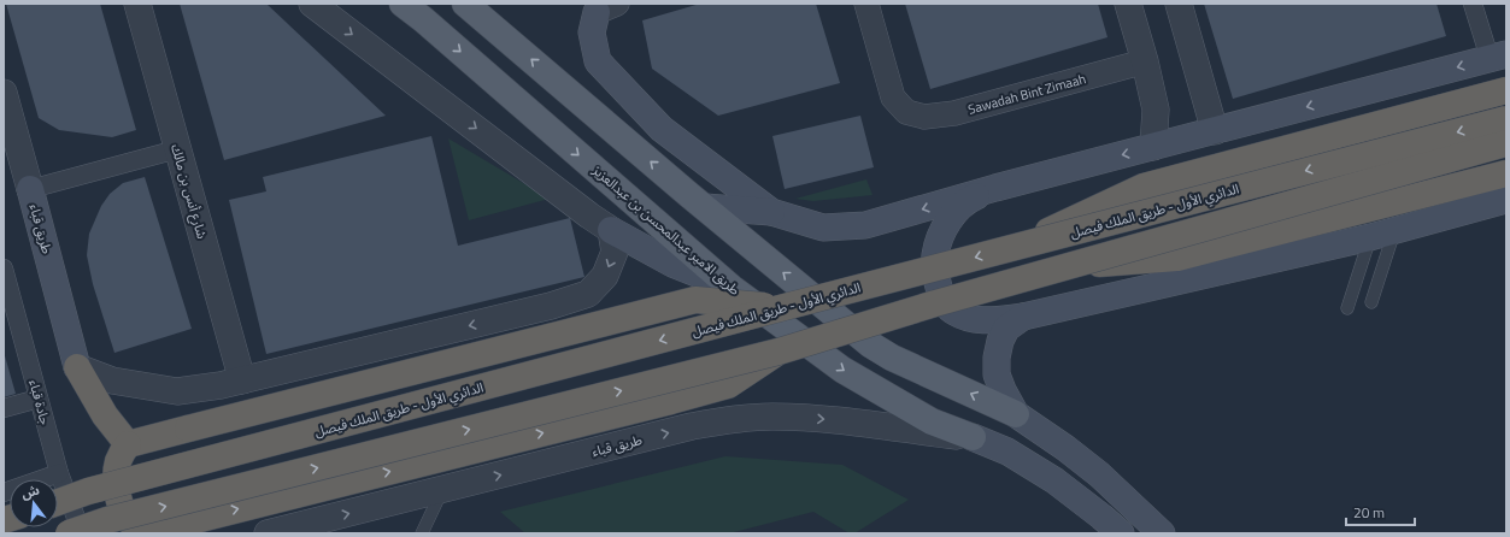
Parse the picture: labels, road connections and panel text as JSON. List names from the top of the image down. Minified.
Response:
{"streets":{"highway":["الدائري الأول - طريق الملك فيصل"],"main road":["طريق قباء","طريق الامير عبدالمحسن بن عبدالعزيز"],"street":["Sawadah Bint Zimaah","شارع أنس بن مالك","جادة قباء"]},"crossings":[["طريق قباء","طريق الامير عبدالمحسن بن عبدالعزيز"]],"one_way":["طريق قباء"],"scale_bar":"20 m","north":"top"}
